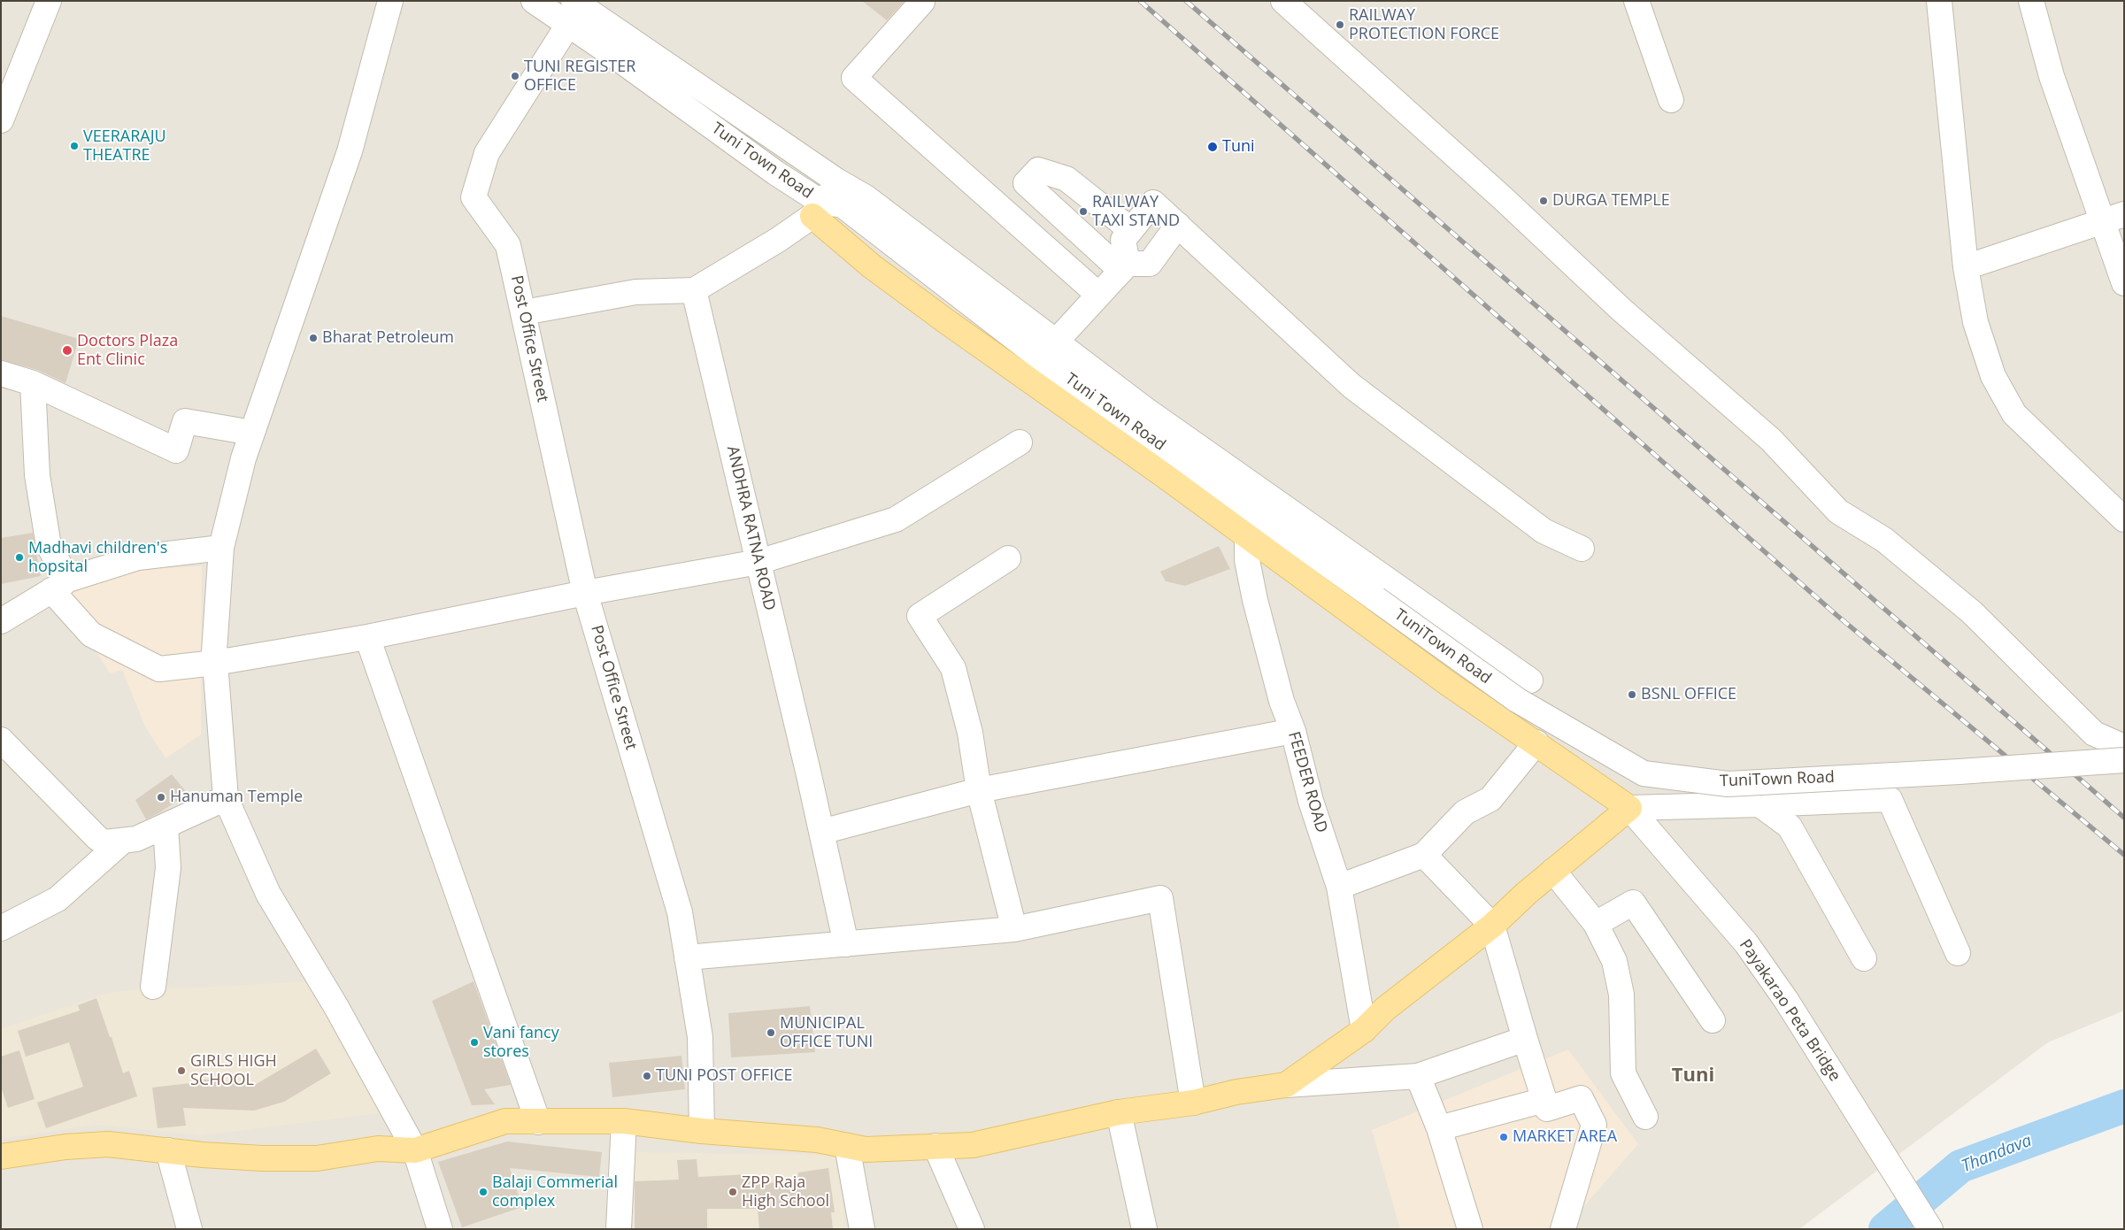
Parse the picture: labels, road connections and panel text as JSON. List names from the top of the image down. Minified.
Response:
{"streets":{"street":["Tuni Town Road","Post Office Street","ANDHRA RATNA ROAD","TuniTown Road","FEEDER ROAD","Payakarao Peta Bridge"]},"crossings":[["Tuni Town Road","Post Office Street"],["Tuni Town Road","TuniTown Road"]],"districts":["Tuni"],"water":["Thandava"],"places":["RAILWAY PROTECTION FORCE","TUNI REGISTER OFFICE","VEERARAJU THEATRE","Tuni","DURGA TEMPLE","RAILWAY TAXI STAND","Bharat Petroleum","Doctors Plaza Ent Clinic","Madhavi children's hopsital","BSNL OFFICE","Hanuman Temple","MUNICIPAL OFFICE TUNI","Vani fancy stores","GIRLS HIGH SCHOOL","TUNI POST OFFICE","MARKET AREA","Balaji Commerial complex","ZPP Raja High School"]}
